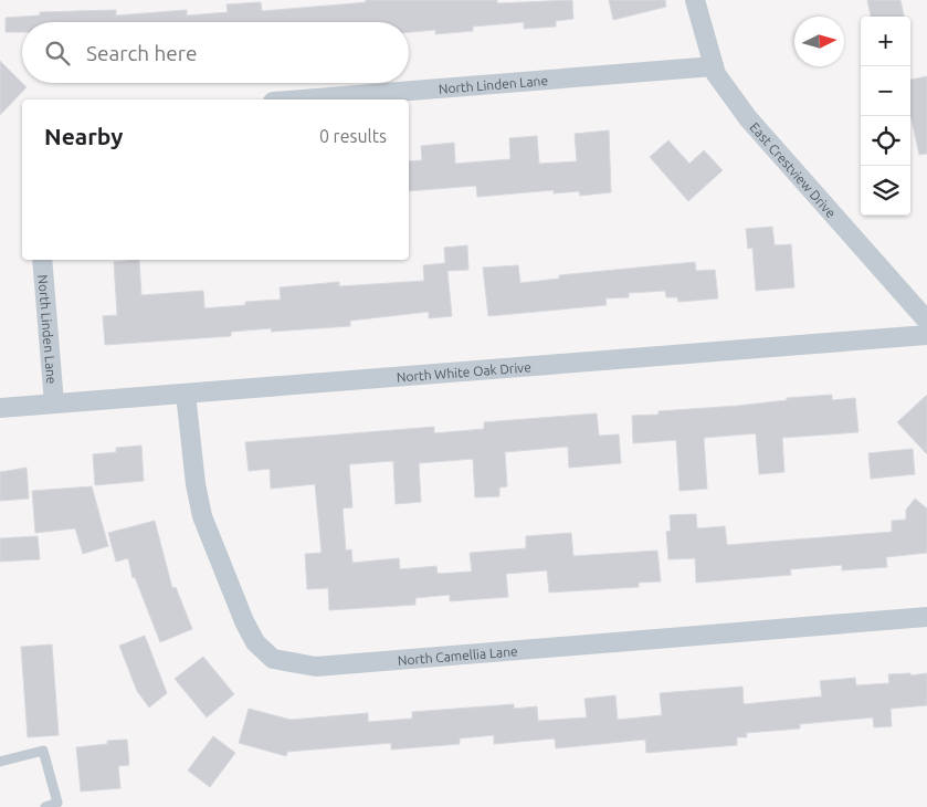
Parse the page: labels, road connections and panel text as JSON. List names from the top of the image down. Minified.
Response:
{"streets":{"street":["North Linden Lane","East Crestview Drive","North White Oak Drive","North Camellia Lane"]},"crossings":[["North Linden Lane","East Crestview Drive"],["North Linden Lane","North White Oak Drive"],["North White Oak Drive","North Camellia Lane"]],"north":"right","page":{"map_buttons":["+","−"],"search":"Search here","heading":["Nearby","0 results"]}}
